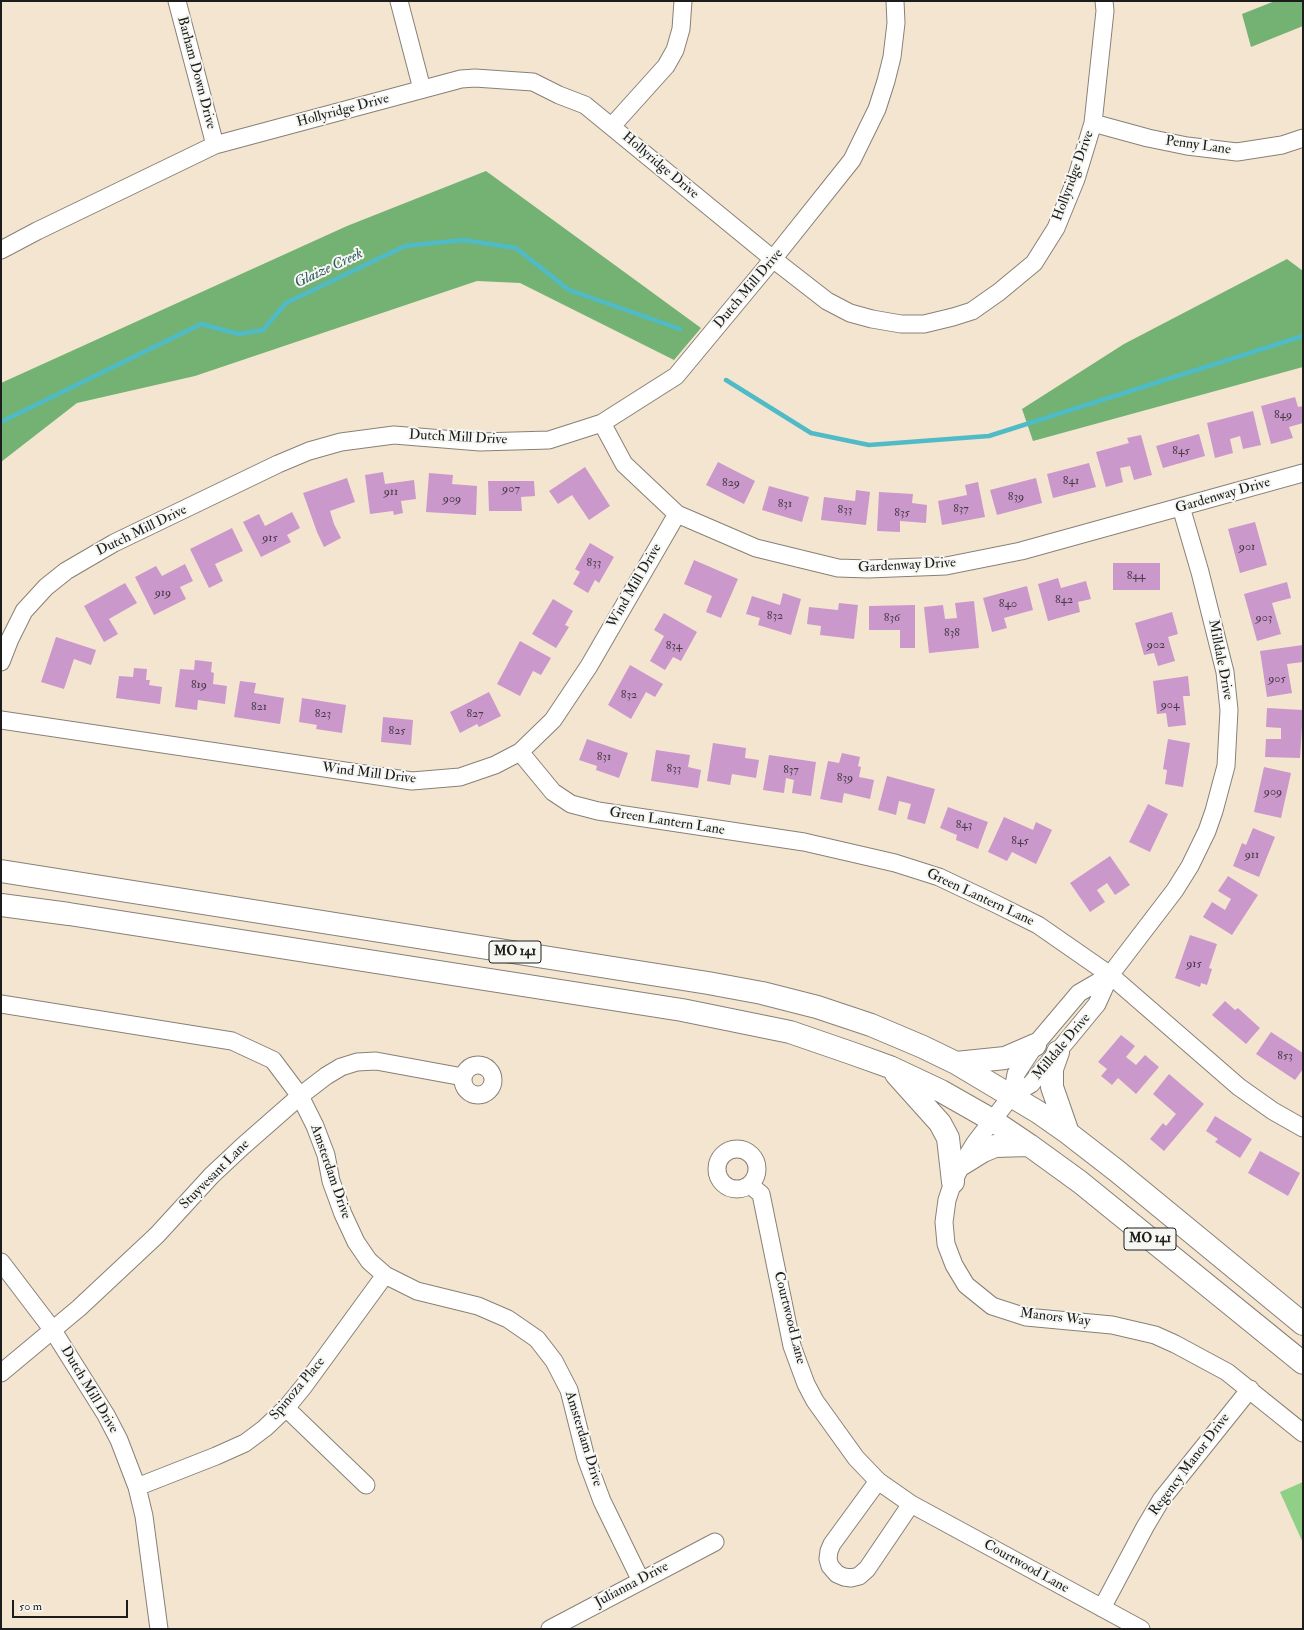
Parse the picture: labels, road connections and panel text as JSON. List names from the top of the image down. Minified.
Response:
{"streets":{"highway":["MO 141"],"street":["Barham Down Drive","Hollyridge Drive","Penny Lane","Dutch Mill Drive","Gardenway Drive","Wind Mill Drive","Milldale Drive","Green Lantern Lane","Amsterdam Drive","Stuyvesant Lane","Courtwood Lane","Manors Way","Spinoza Place","Regency Manor Drive","Julianna Drive"]},"crossings":[["Barham Down Drive","Hollyridge Drive"],["Hollyridge Drive","Penny Lane"],["Hollyridge Drive","Dutch Mill Drive"],["Dutch Mill Drive","Gardenway Drive"],["Dutch Mill Drive","Stuyvesant Lane"],["Dutch Mill Drive","Spinoza Place"],["Gardenway Drive","Wind Mill Drive"],["Gardenway Drive","Milldale Drive"],["Wind Mill Drive","Green Lantern Lane"],["Milldale Drive","Green Lantern Lane"],["Milldale Drive","MO 141"],["Milldale Drive","Manors Way"],["MO 141","Manors Way"],["Amsterdam Drive","Stuyvesant Lane"],["Amsterdam Drive","Spinoza Place"],["Amsterdam Drive","Julianna Drive"],["Courtwood Lane","Regency Manor Drive"],["Manors Way","Regency Manor Drive"]],"water":["Glaize Creek"],"house_numbers":["849","845","841","829","907","911","839","909","831","837","833","835","915","901","833","844","919","842","840","832","836","903","838","902","834","905","819","832","904","821","823","827","825","831","833","837","839","909","843","845","911","915","853"],"scale_bar":"50 m"}
